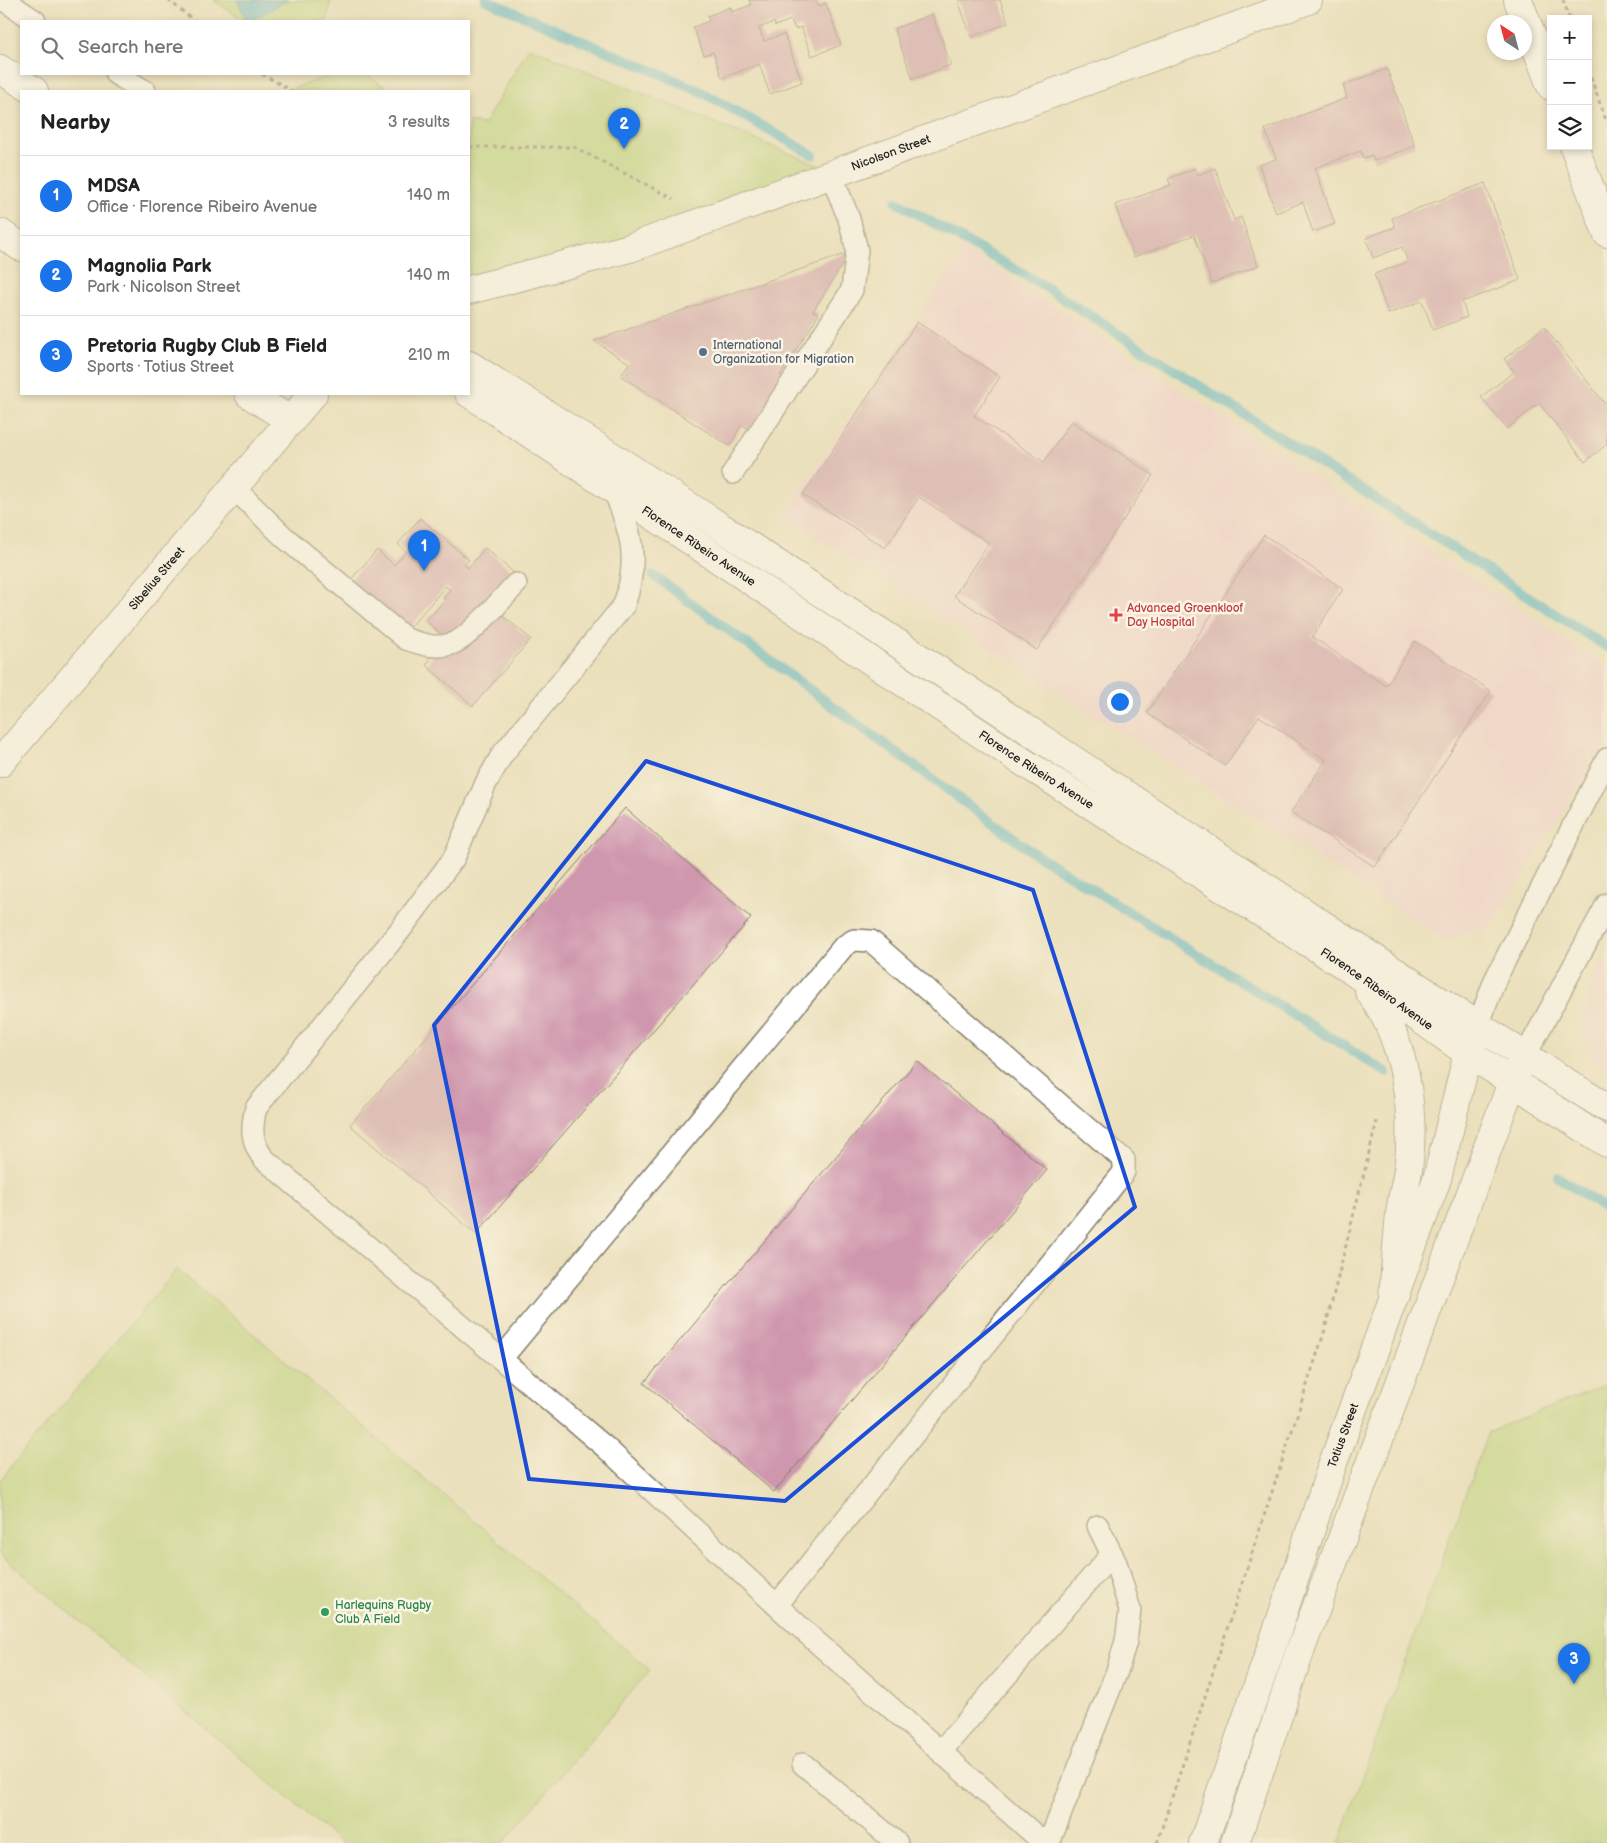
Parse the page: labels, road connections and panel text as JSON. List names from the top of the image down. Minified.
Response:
{"streets":{"street":["Nicolson Street","Florence Ribeiro Avenue","Sibelius Street","Totius Street"]},"crossings":[["Florence Ribeiro Avenue","Totius Street"]],"places":{"other":["International Organization for Migration","Harlequins Rugby Club A Field"],"health":["Advanced Groenkloof Day Hospital"]},"north":"top left","page":{"map_buttons":["+","−"],"search":"Search here","heading":["Nearby","3 results"],"pins":["2","1","3"],"list":[{"mark":"1","name":"MDSA","note":"Office · Florence Ribeiro Avenue","value":"140 m"},{"mark":"2","name":"Magnolia Park","note":"Park · Nicolson Street","value":"140 m"},{"mark":"3","name":"Pretoria Rugby Club B Field","note":"Sports · Totius Street","value":"210 m"}]}}
